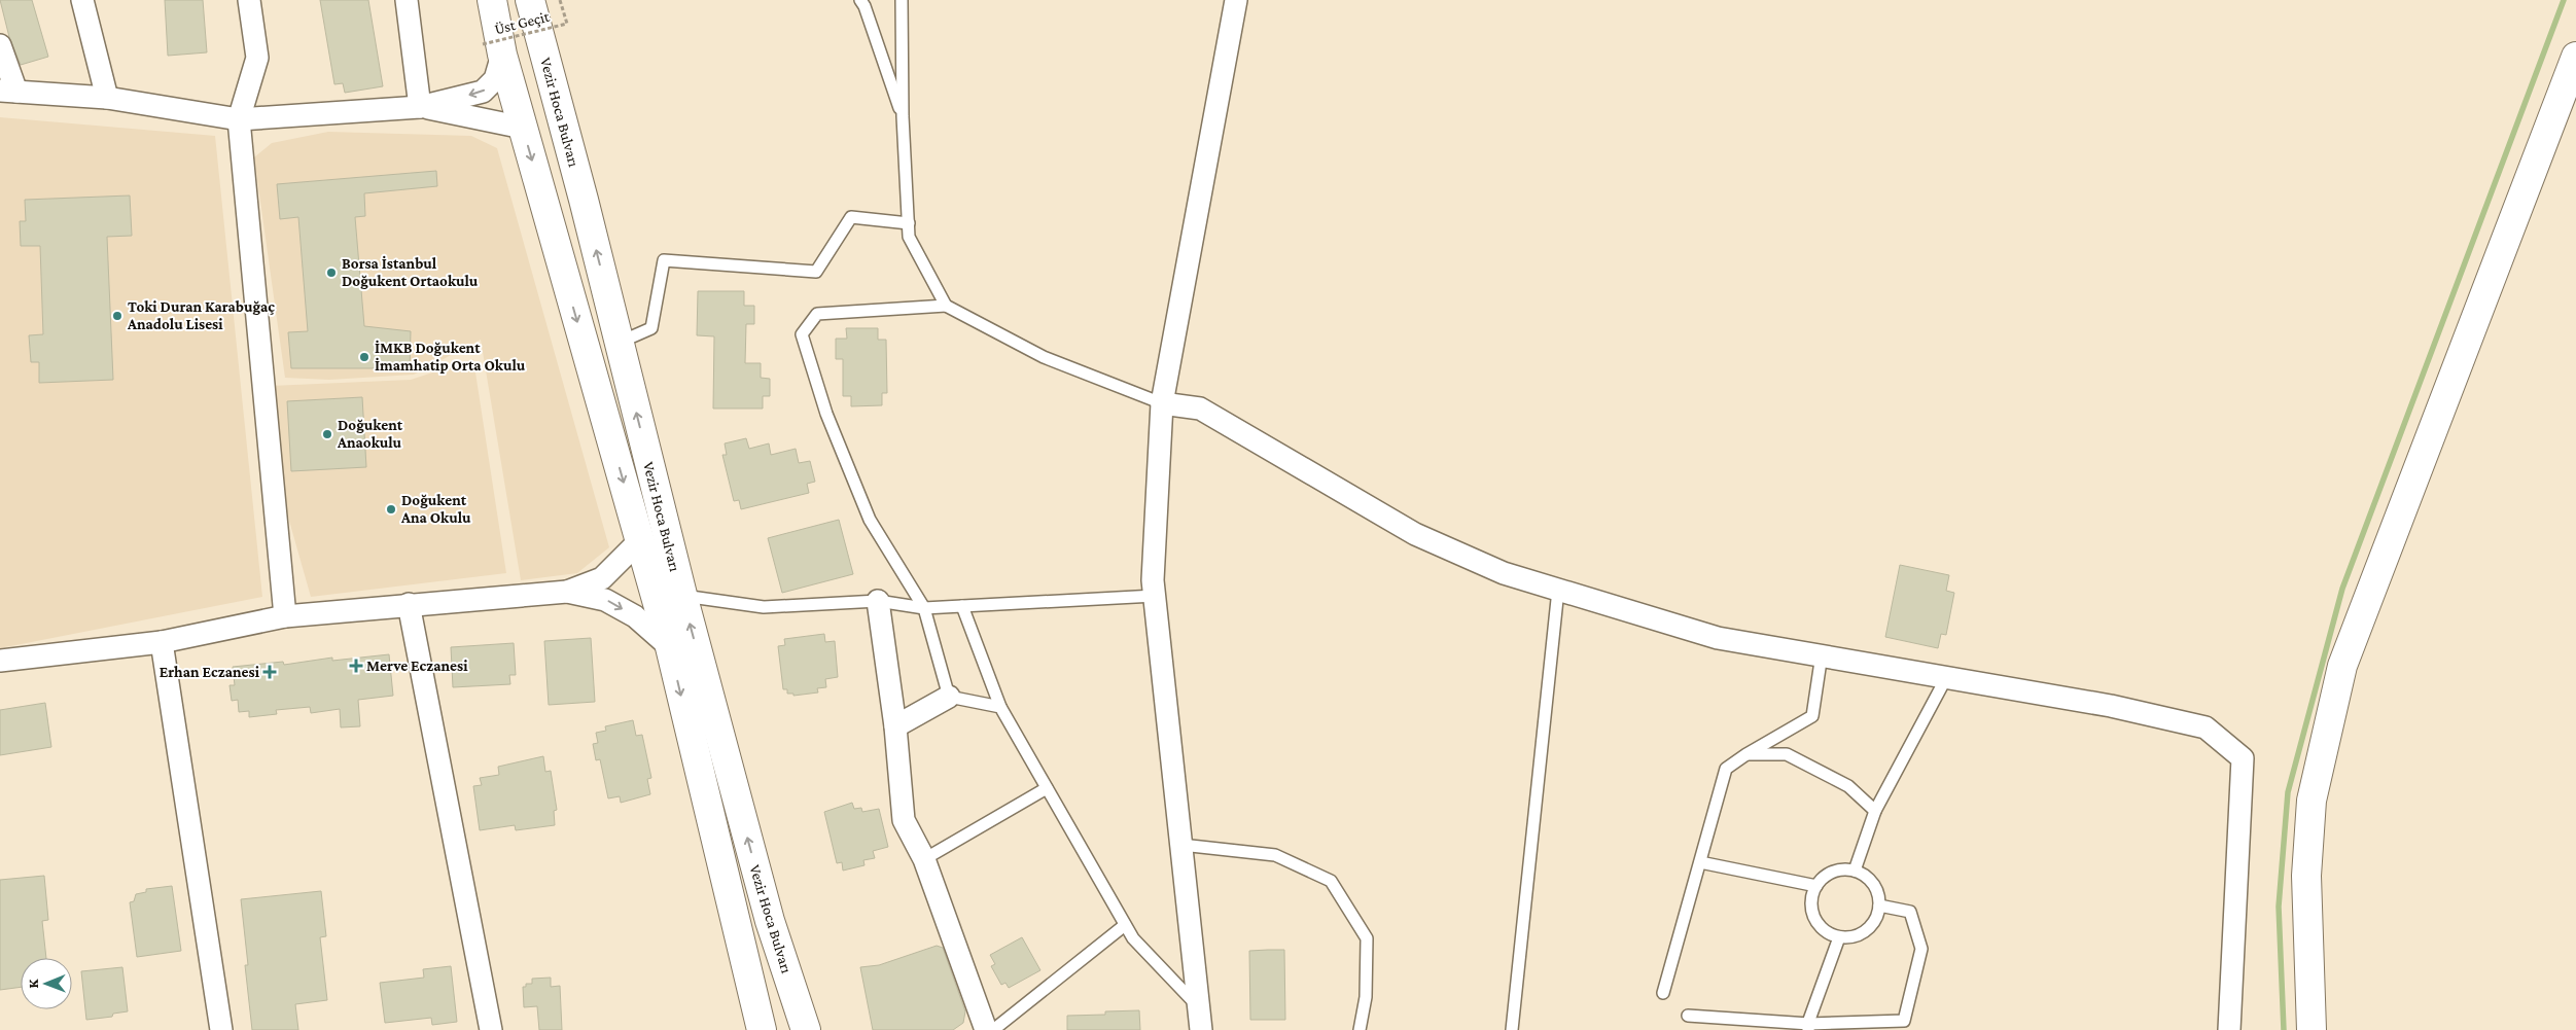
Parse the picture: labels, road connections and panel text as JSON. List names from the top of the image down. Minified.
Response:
{"streets":{"main road":["Vezir Hoca Bulvarı"],"path":["Üst Geçit"]},"crossings":[["Üst Geçit","Vezir Hoca Bulvarı"]],"places":{"other":["Borsa İstanbul Doğukent Ortaokulu","Toki Duran Karabuğaç Anadolu Lisesi","İMKB Doğukent İmamhatip Orta Okulu","Doğukent Anaokulu","Doğukent Ana Okulu"],"health":["Merve Eczanesi","Erhan Eczanesi"]},"north":"left"}
